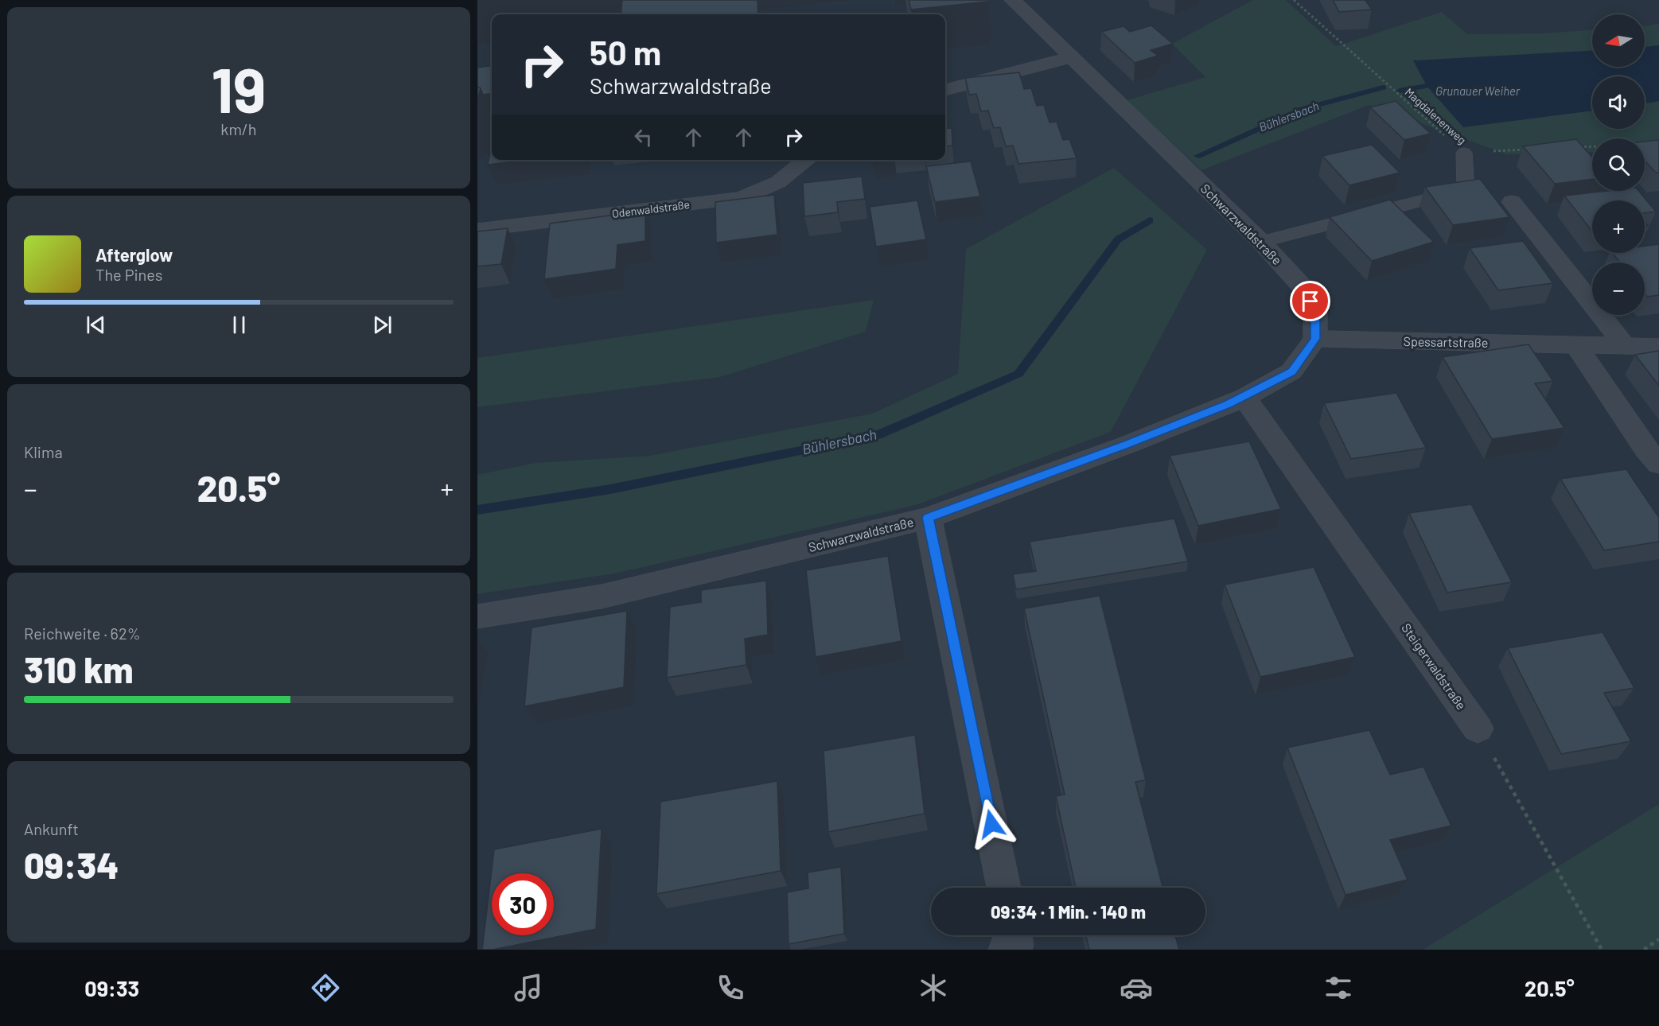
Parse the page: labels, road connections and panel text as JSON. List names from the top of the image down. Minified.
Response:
{"streets":{"street":["Odenwaldstraße","Schwarzwaldstraße","Spessartstraße","Steigerwaldstraße"],"path":["Magdalenenweg"]},"crossings":[["Schwarzwaldstraße","Spessartstraße"],["Schwarzwaldstraße","Steigerwaldstraße"]],"water":["Grunauer Weiher","Bühlersbach"],"north":"left","page":{"tile":[["19","km/h"],"Klima",["Reichweite · 62%","310 km"],["Ankunft","09:34"]],"map_buttons":["+","−"],"turn":["50 m","Schwarzwaldstraße"],"song":["Afterglow","The Pines"],"heat":["−","20.5°","+"],"limit":"30","trip":"09:34 · 1 Min. · 140 m","tabs":["09:33","20.5°"]}}
